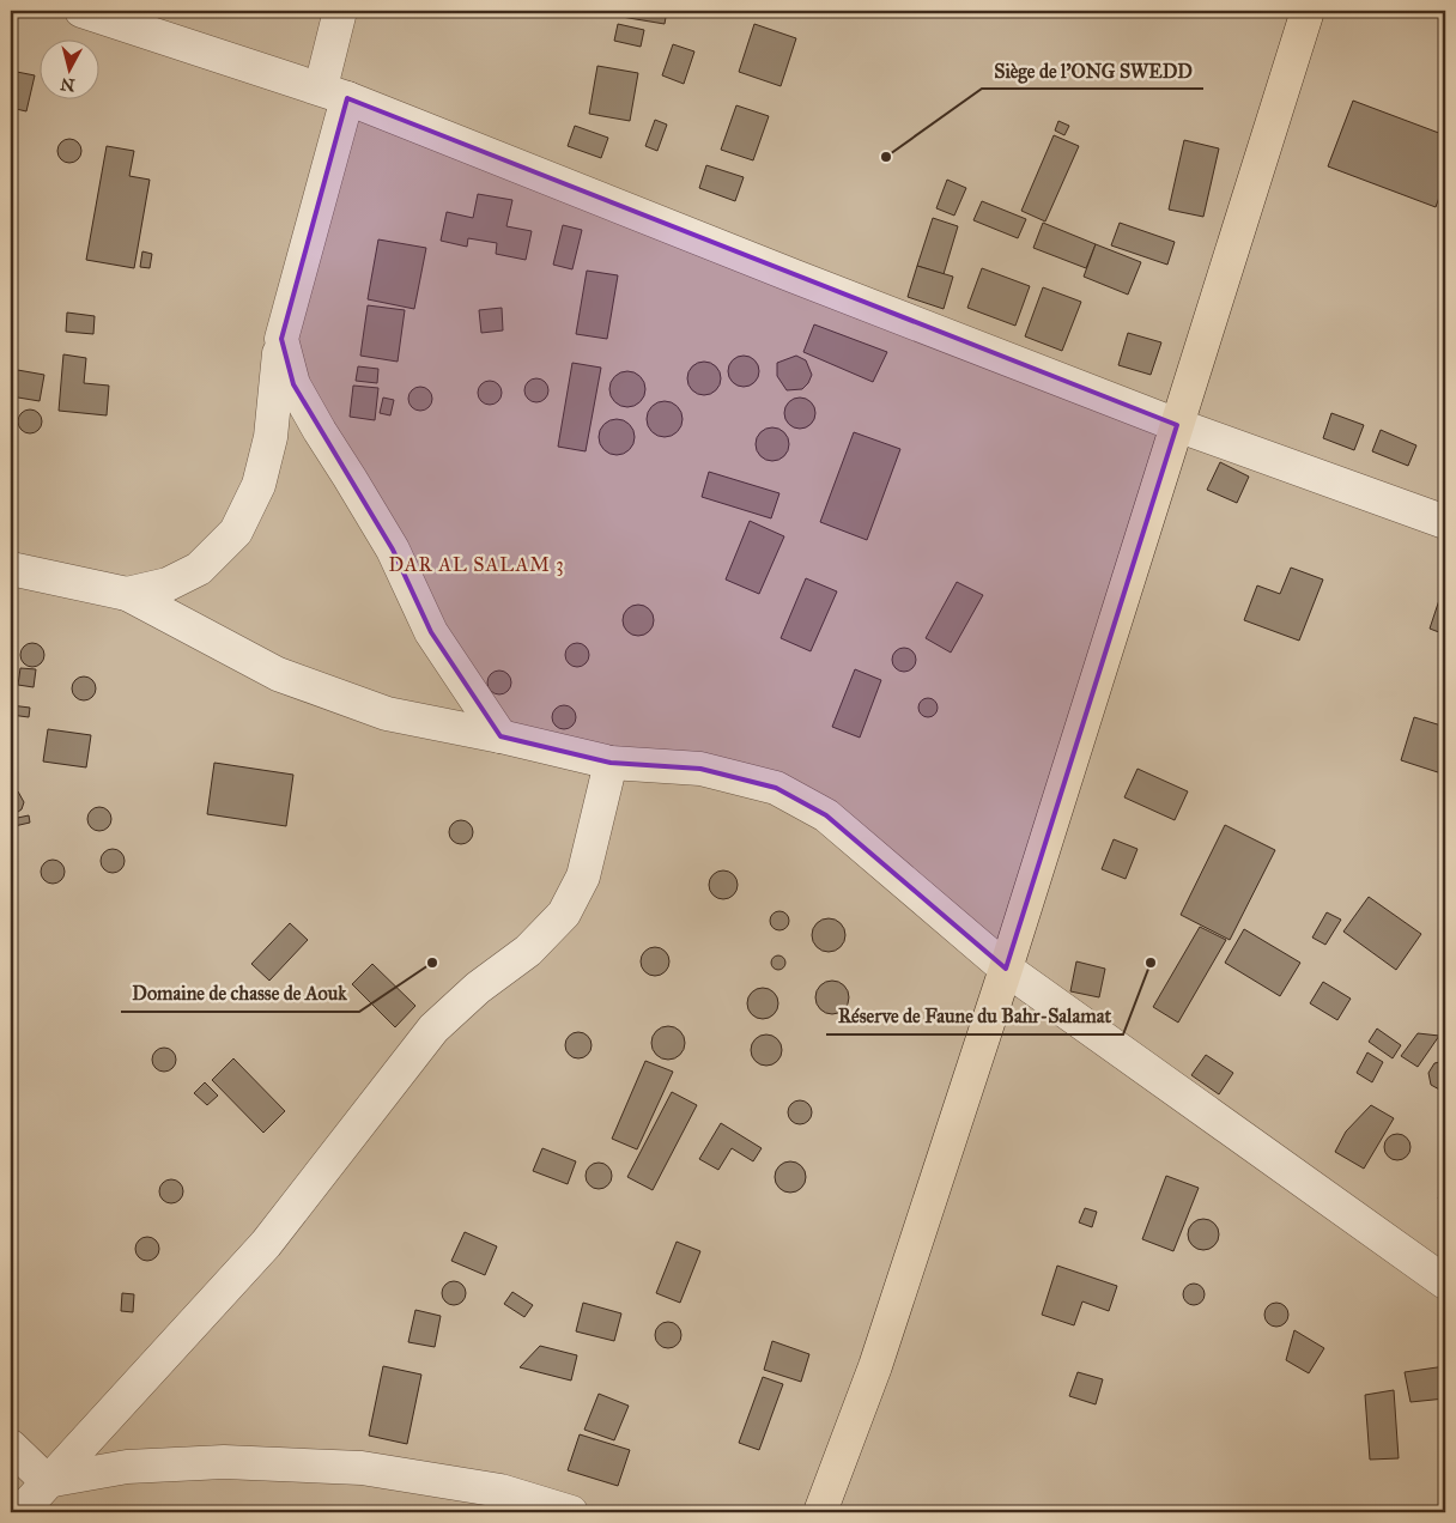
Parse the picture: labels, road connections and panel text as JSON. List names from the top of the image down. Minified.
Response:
{"districts":["DAR AL SALAM 3"],"places":["Siège de l'ONG SWEDD","Domaine de chasse de Aouk","Réserve de Faune du Bahr-Salamat"],"north":"bottom"}
